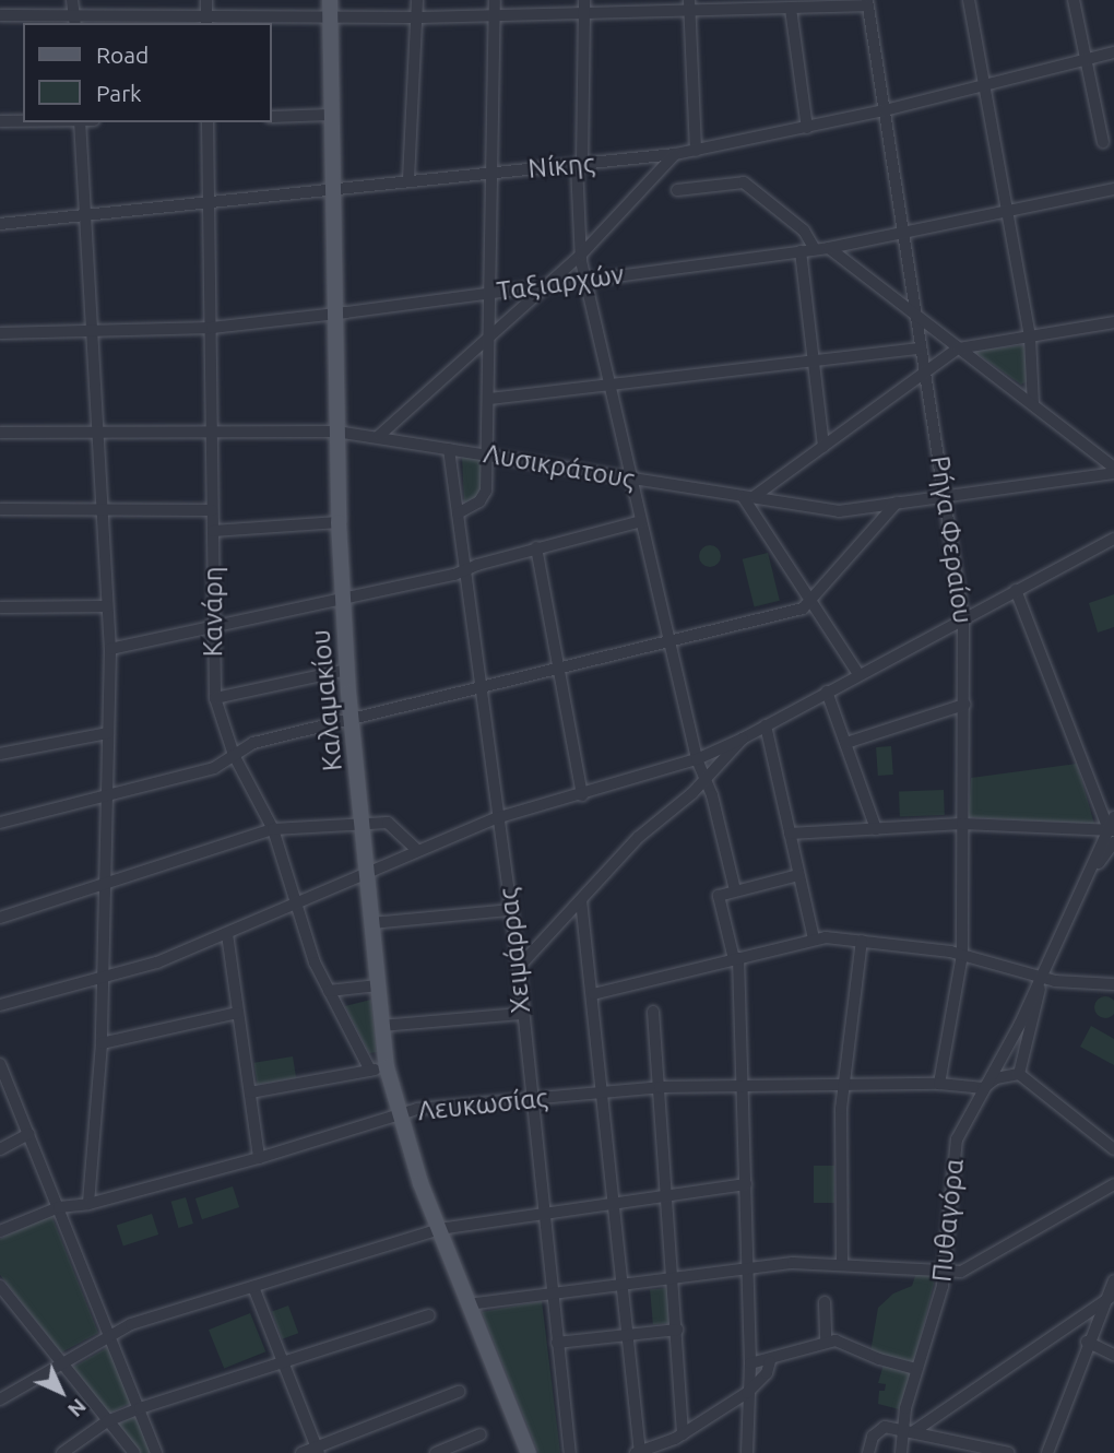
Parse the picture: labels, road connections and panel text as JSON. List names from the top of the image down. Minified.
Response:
{"streets":{"main road":["Καλαμακίου"],"street":["Νίκης","Ταξιαρχών","Λυσικράτους","Ρήγα Φεραίου","Κανάρη","Χειμάρρας","Λευκωσίας","Πυθαγόρα"]},"crossings":[["Νίκης","Ρήγα Φεραίου"],["Νίκης","Κανάρη"],["Νίκης","Καλαμακίου"],["Ταξιαρχών","Ρήγα Φεραίου"],["Ταξιαρχών","Κανάρη"],["Ταξιαρχών","Καλαμακίου"],["Λυσικράτους","Ρήγα Φεραίου"],["Λυσικράτους","Κανάρη"],["Λυσικράτους","Καλαμακίου"],["Λυσικράτους","Χειμάρρας"],["Ρήγα Φεραίου","Λευκωσίας"],["Κανάρη","Καλαμακίου"],["Καλαμακίου","Λευκωσίας"],["Χειμάρρας","Λευκωσίας"],["Λευκωσίας","Πυθαγόρα"]],"legend":["Road","Park"],"north":"bottom right"}
